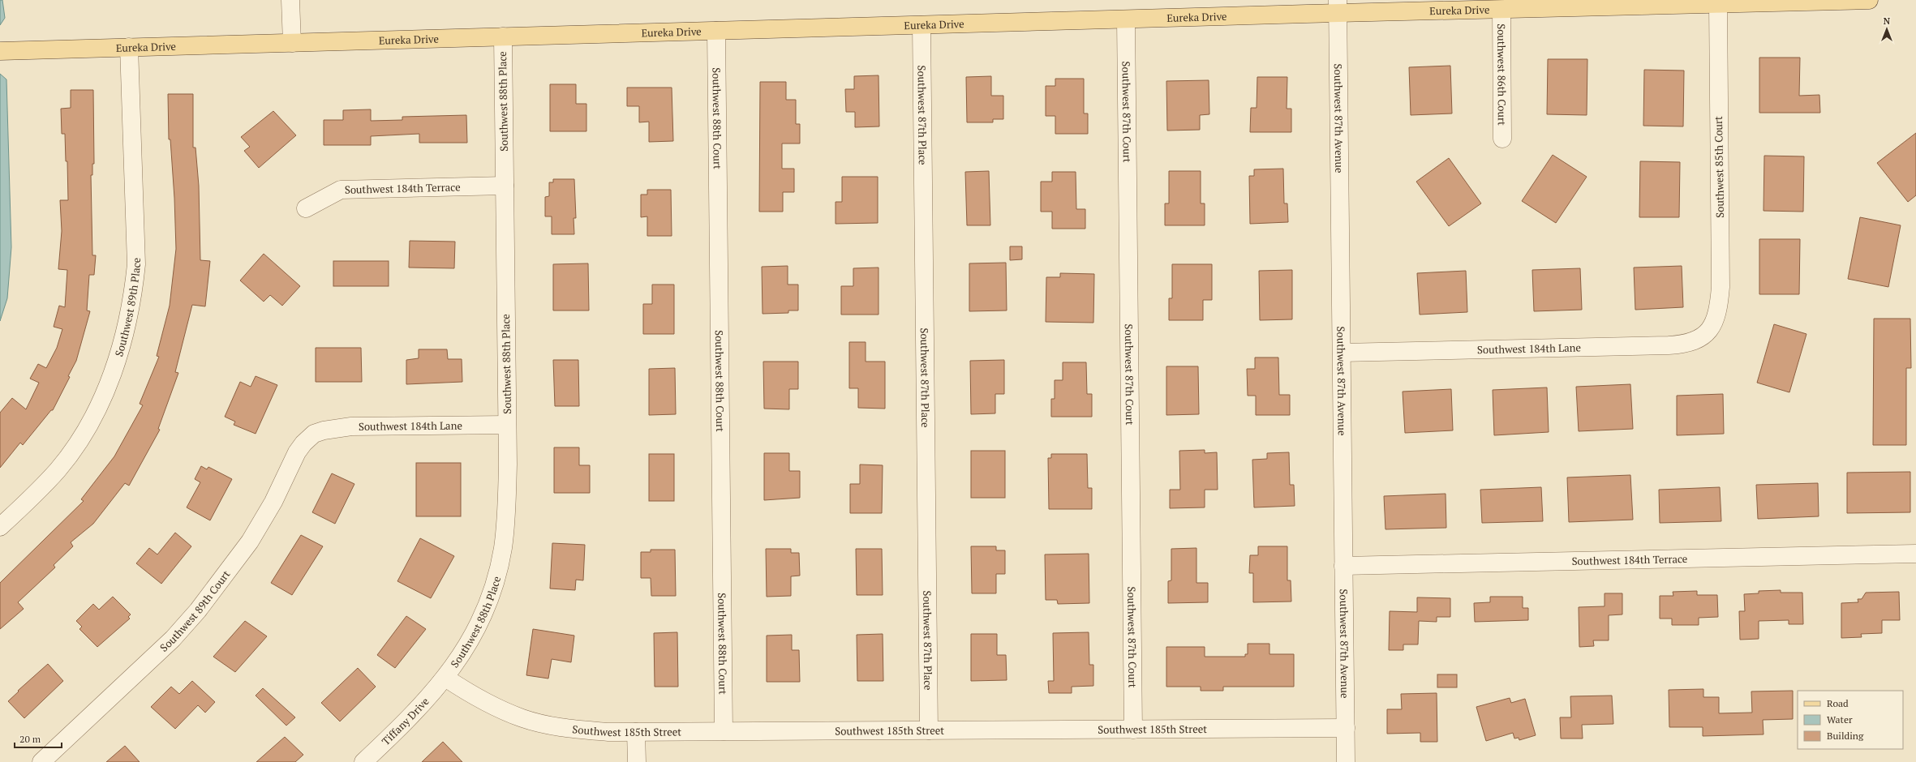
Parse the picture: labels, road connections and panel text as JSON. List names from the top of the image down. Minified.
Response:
{"streets":{"main road":["Eureka Drive"],"street":["Southwest 86th Court","Southwest 88th Place","Southwest 87th Court","Southwest 87th Place","Southwest 88th Court","Southwest 87th Avenue","Southwest 85th Court","Southwest 184th Terrace","Southwest 89th Place","Southwest 184th Lane","Southwest 89th Court","Tiffany Drive","Southwest 185th Street"]},"crossings":[["Eureka Drive","Southwest 86th Court"],["Eureka Drive","Southwest 88th Place"],["Eureka Drive","Southwest 87th Court"],["Eureka Drive","Southwest 87th Place"],["Eureka Drive","Southwest 88th Court"],["Eureka Drive","Southwest 87th Avenue"],["Eureka Drive","Southwest 85th Court"],["Eureka Drive","Southwest 89th Place"],["Southwest 88th Place","Southwest 184th Terrace"],["Southwest 88th Place","Southwest 184th Lane"],["Southwest 88th Place","Tiffany Drive"],["Southwest 88th Place","Southwest 185th Street"],["Southwest 87th Court","Southwest 185th Street"],["Southwest 87th Place","Southwest 185th Street"],["Southwest 88th Court","Southwest 185th Street"],["Southwest 87th Avenue","Southwest 184th Terrace"],["Southwest 87th Avenue","Southwest 184th Lane"],["Southwest 87th Avenue","Southwest 185th Street"],["Southwest 85th Court","Southwest 184th Lane"],["Southwest 184th Lane","Southwest 89th Court"],["Tiffany Drive","Southwest 185th Street"]],"legend":["Road","Water","Building"],"scale_bar":"20 m","north":"top"}
